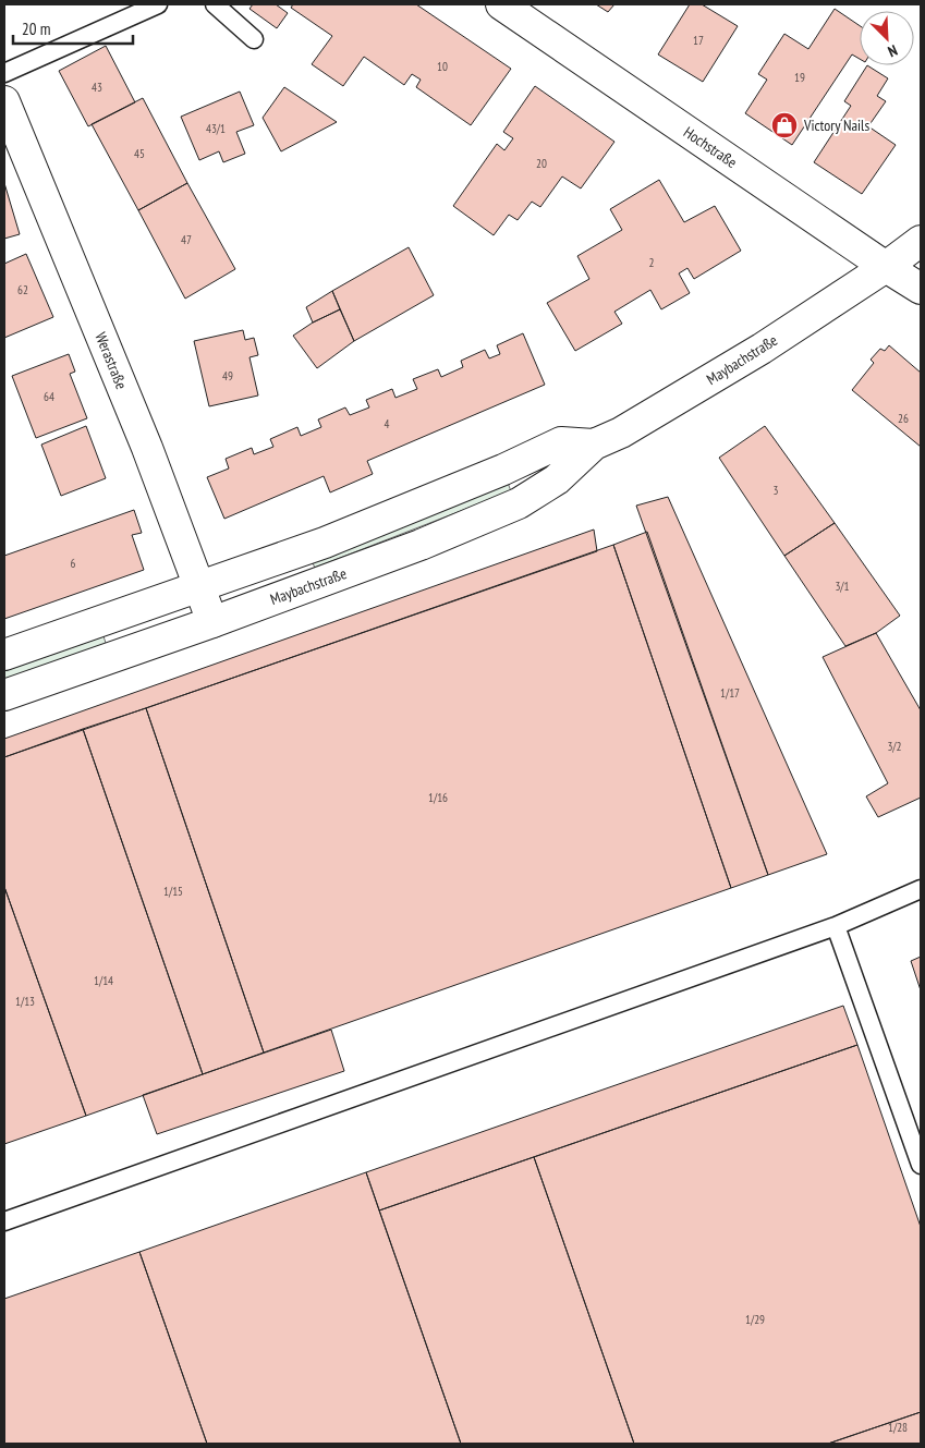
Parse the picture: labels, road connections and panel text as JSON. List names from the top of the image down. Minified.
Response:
{"streets":{"main road":["Hochstraße","Maybachstraße","Werastraße"]},"crossings":[["Hochstraße","Maybachstraße"],["Maybachstraße","Werastraße"]],"places":{"shop":["Victory Nails"]},"house_numbers":["17","10","19","43","43/1","45","20","47","2","62","49","64","26","4","3","6","3/1","1/17","3/2","1/16","1/15","1/14","1/13","1/29","1/28"],"scale_bar":"20 m","north":"bottom right"}
